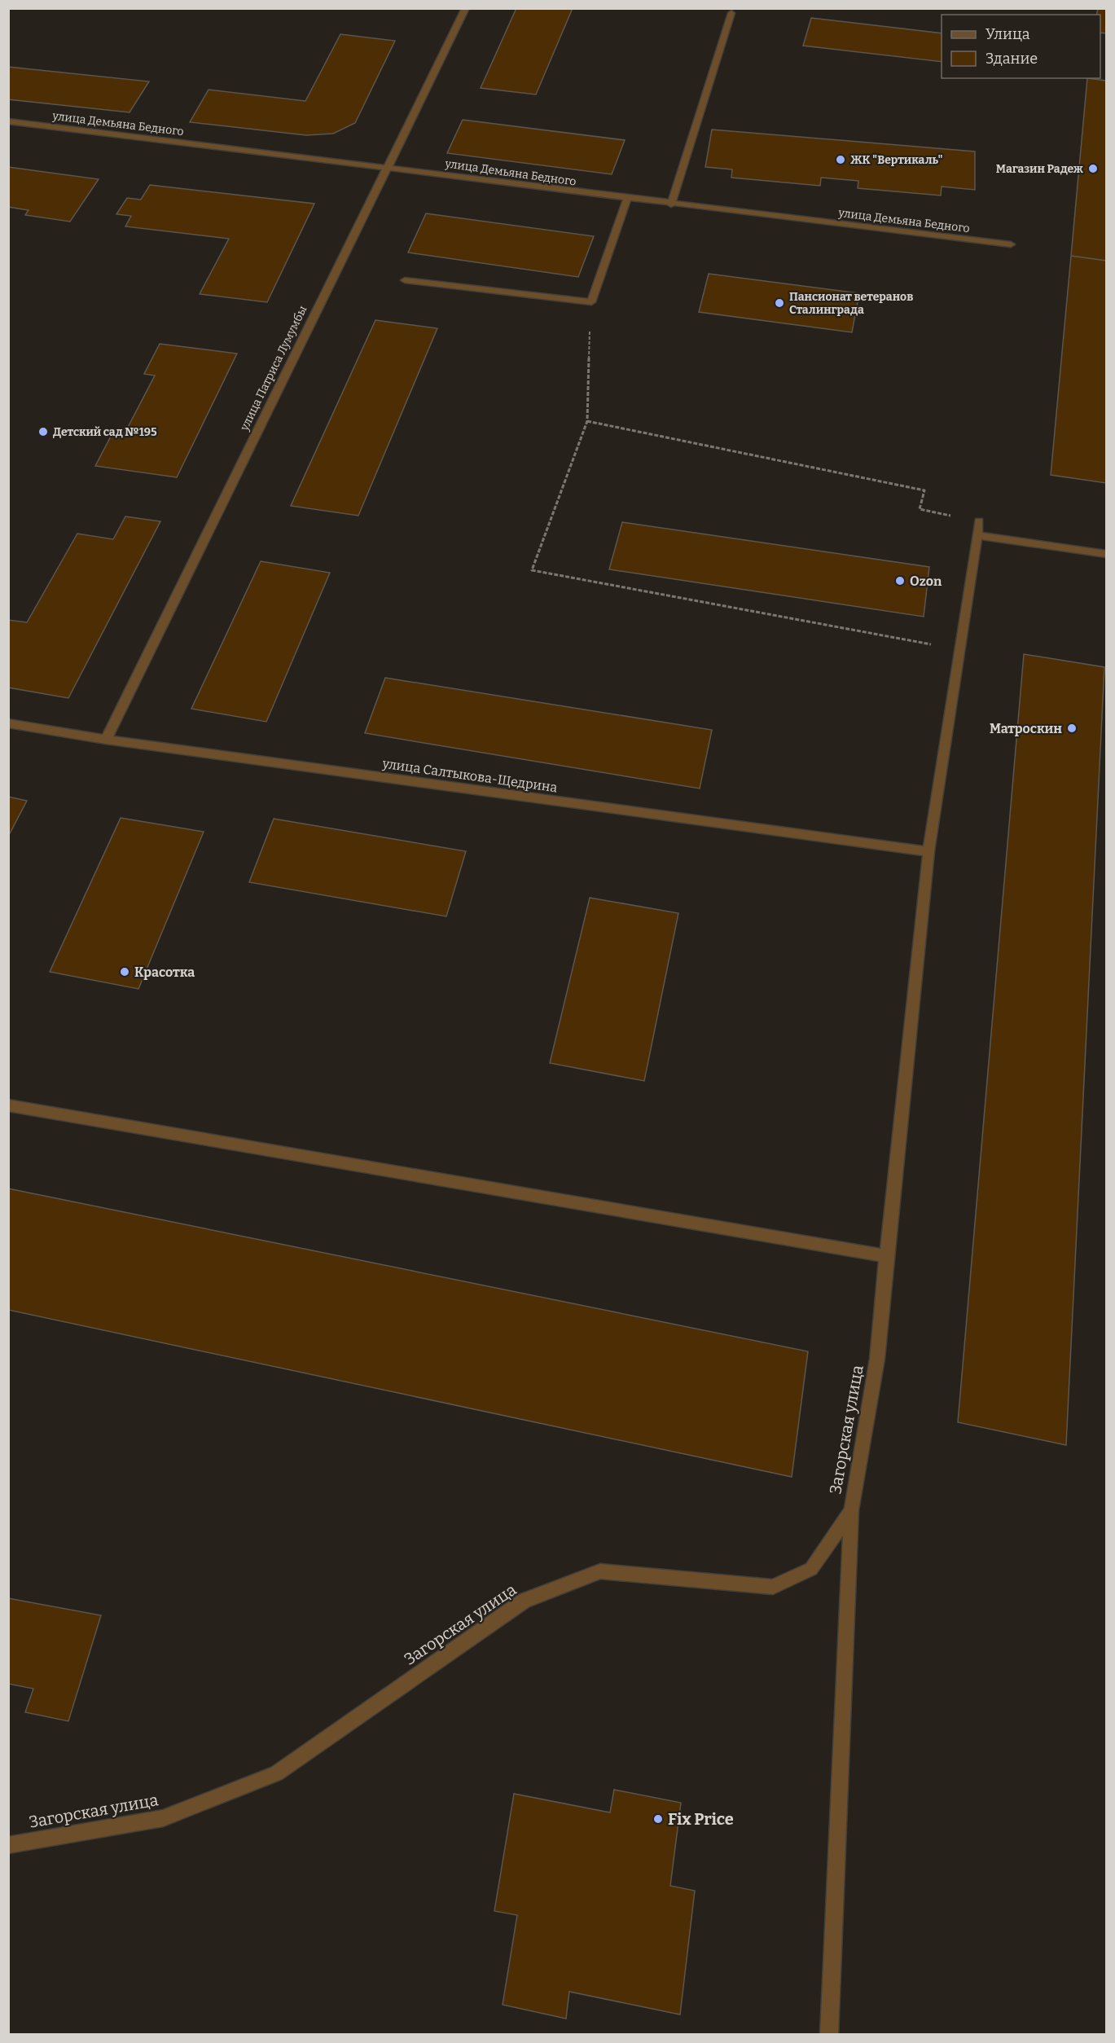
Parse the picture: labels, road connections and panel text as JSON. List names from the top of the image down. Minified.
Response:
{"streets":{"street":["улица Демьяна Бедного","улица Патриса Лумумбы","улица Салтыкова-Щедрина","Загорская улица"]},"crossings":[["улица Демьяна Бедного","улица Патриса Лумумбы"],["улица Патриса Лумумбы","улица Салтыкова-Щедрина"],["улица Салтыкова-Щедрина","Загорская улица"]],"places":["ЖК \"Вертикаль\"","Магазин Радеж","Пансионат ветеранов Сталинграда","Детский сад №195","Ozon","Матроскин","Красотка","Fix Price"],"legend":["Улица","Здание"]}
